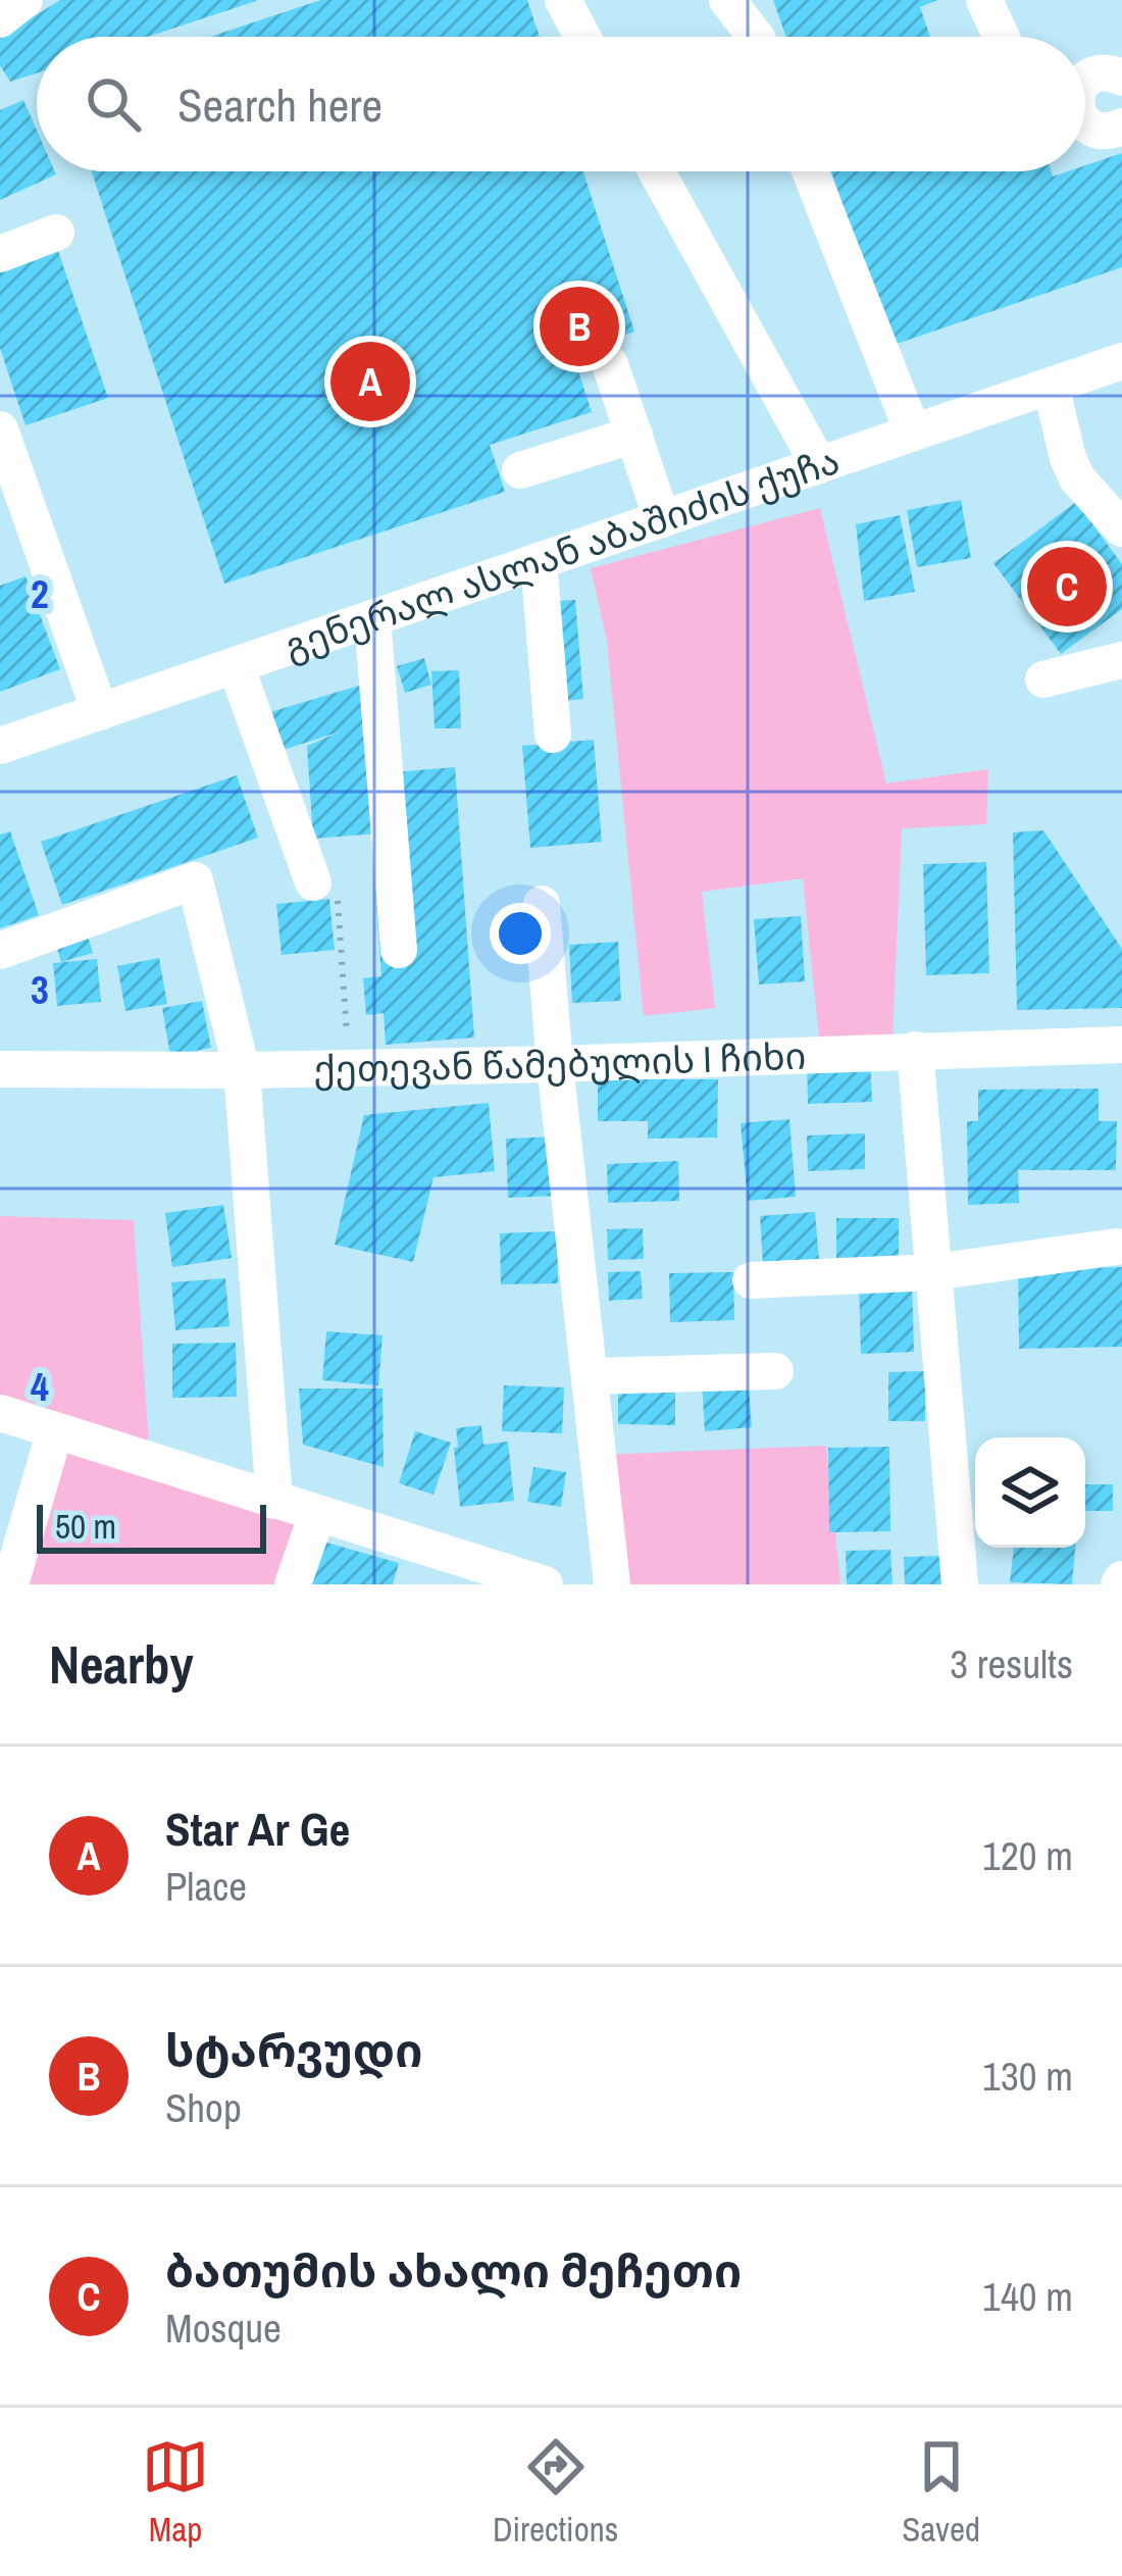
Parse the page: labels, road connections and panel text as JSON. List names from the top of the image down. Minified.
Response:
{"streets":{"street":["გენერალ ასლან აბაშიძის ქუჩა","ქეთევან წამებულის I ჩიხი"]},"scale_bar":"50 m","page":{"search":"Search here","pins":["B","A","C"],"scale":"50 m","heading":["Nearby","3 results"],"list":[{"mark":"A","name":"Star Ar Ge","note":"Place","value":"120 m"},{"mark":"B","name":"სტარვუდი","note":"Shop","value":"130 m"},{"mark":"C","name":"ბათუმის ახალი მეჩეთი","note":"Mosque","value":"140 m"}],"nav":["Map","Directions","Saved"]},"grid":{"rows":["2","3","4"]}}
